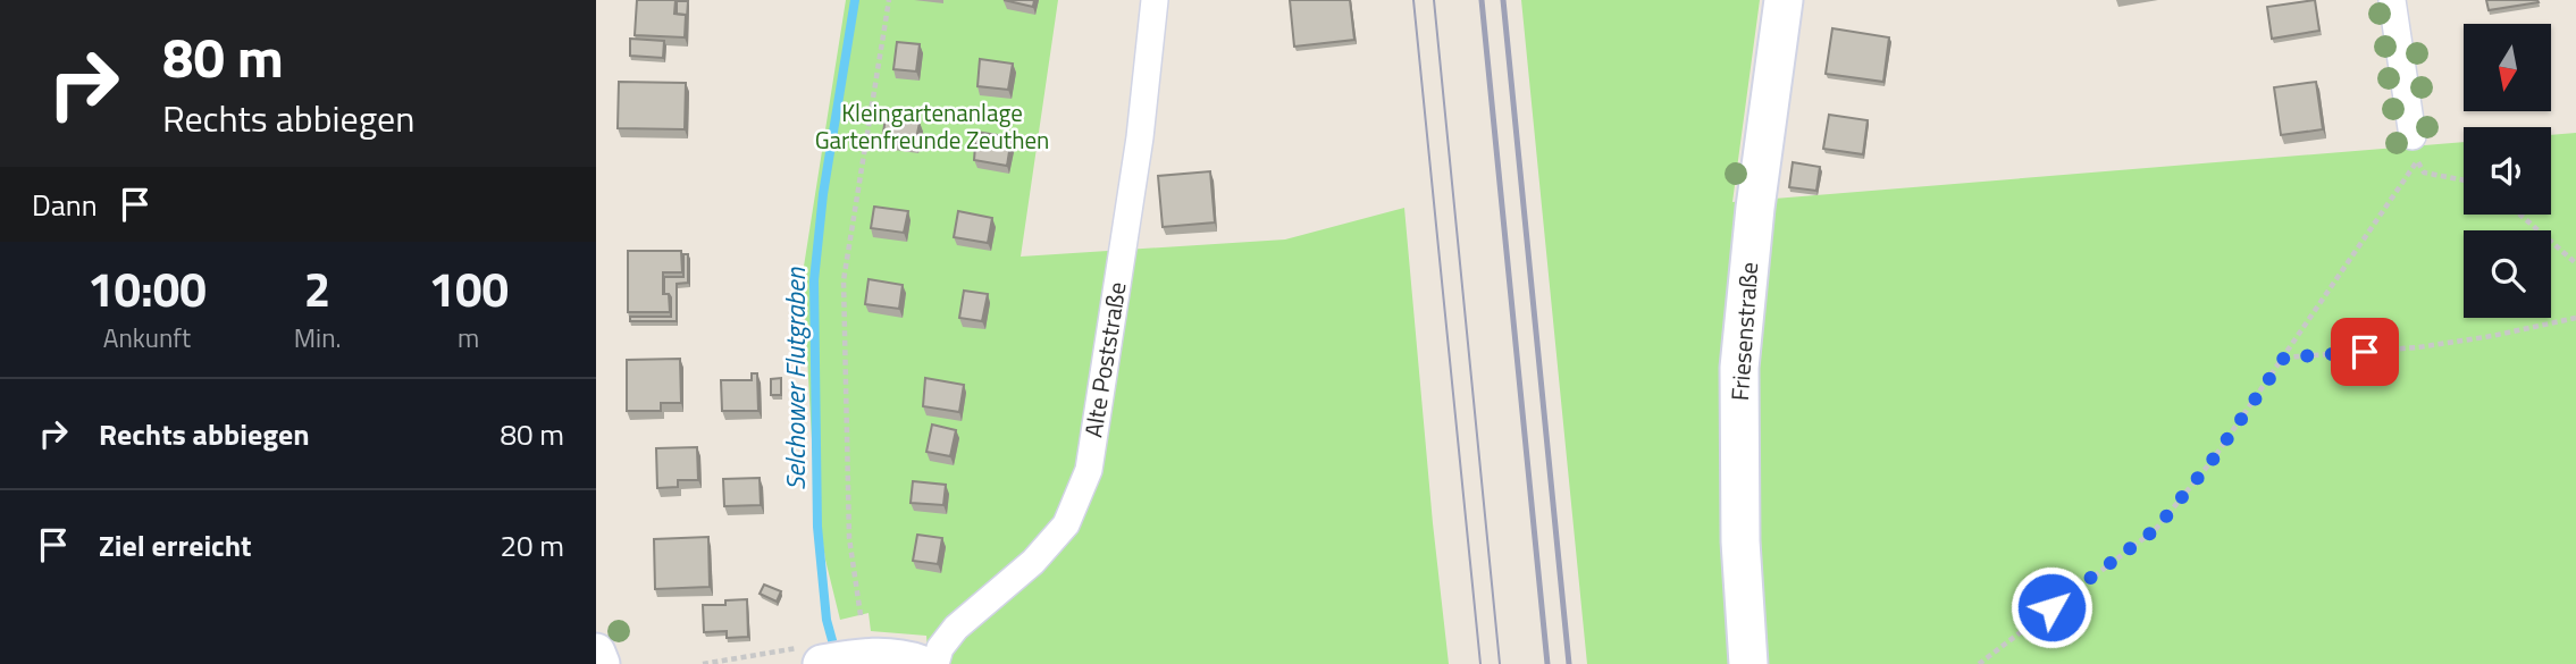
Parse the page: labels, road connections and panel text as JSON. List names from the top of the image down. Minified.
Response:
{"streets":{"street":["Friesenstraße","Alte Poststraße"]},"water":["Selchower Flutgraben"],"parks":["Kleingartenanlage Gartenfreunde Zeuthen"],"north":"bottom","page":{"turn":["80 m","Rechts abbiegen"],"then":"Dann","eta":["10:00","Ankunft","2","Min.","100","m"],"list":[{"name":"Rechts abbiegen","value":"80 m"},{"name":"Ziel erreicht","value":"20 m"}]}}
